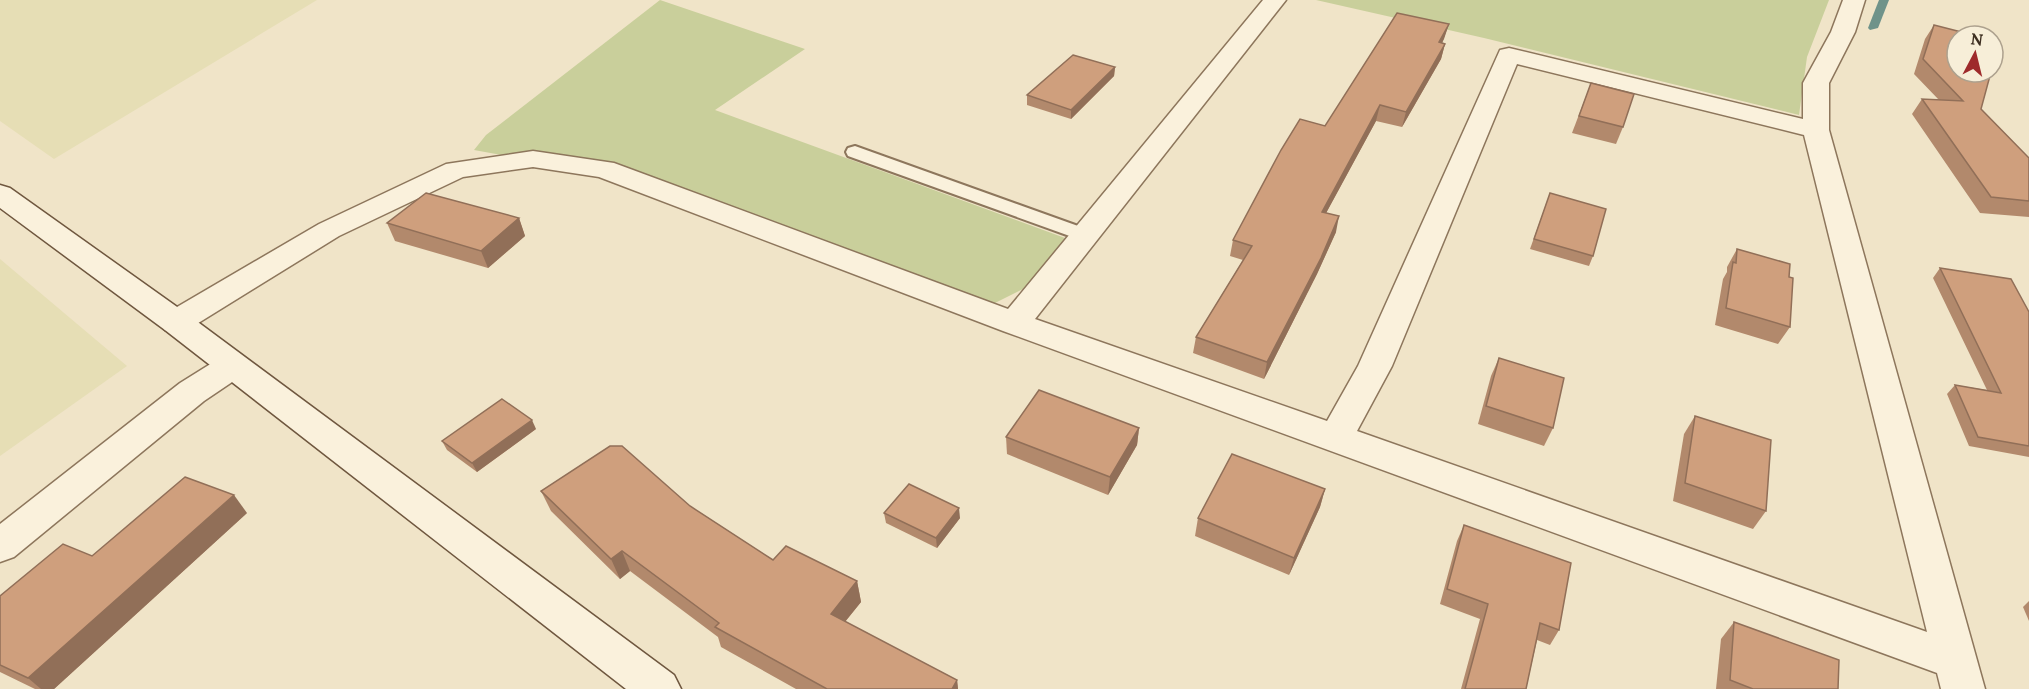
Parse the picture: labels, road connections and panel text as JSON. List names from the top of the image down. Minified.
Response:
{"north":"top"}
